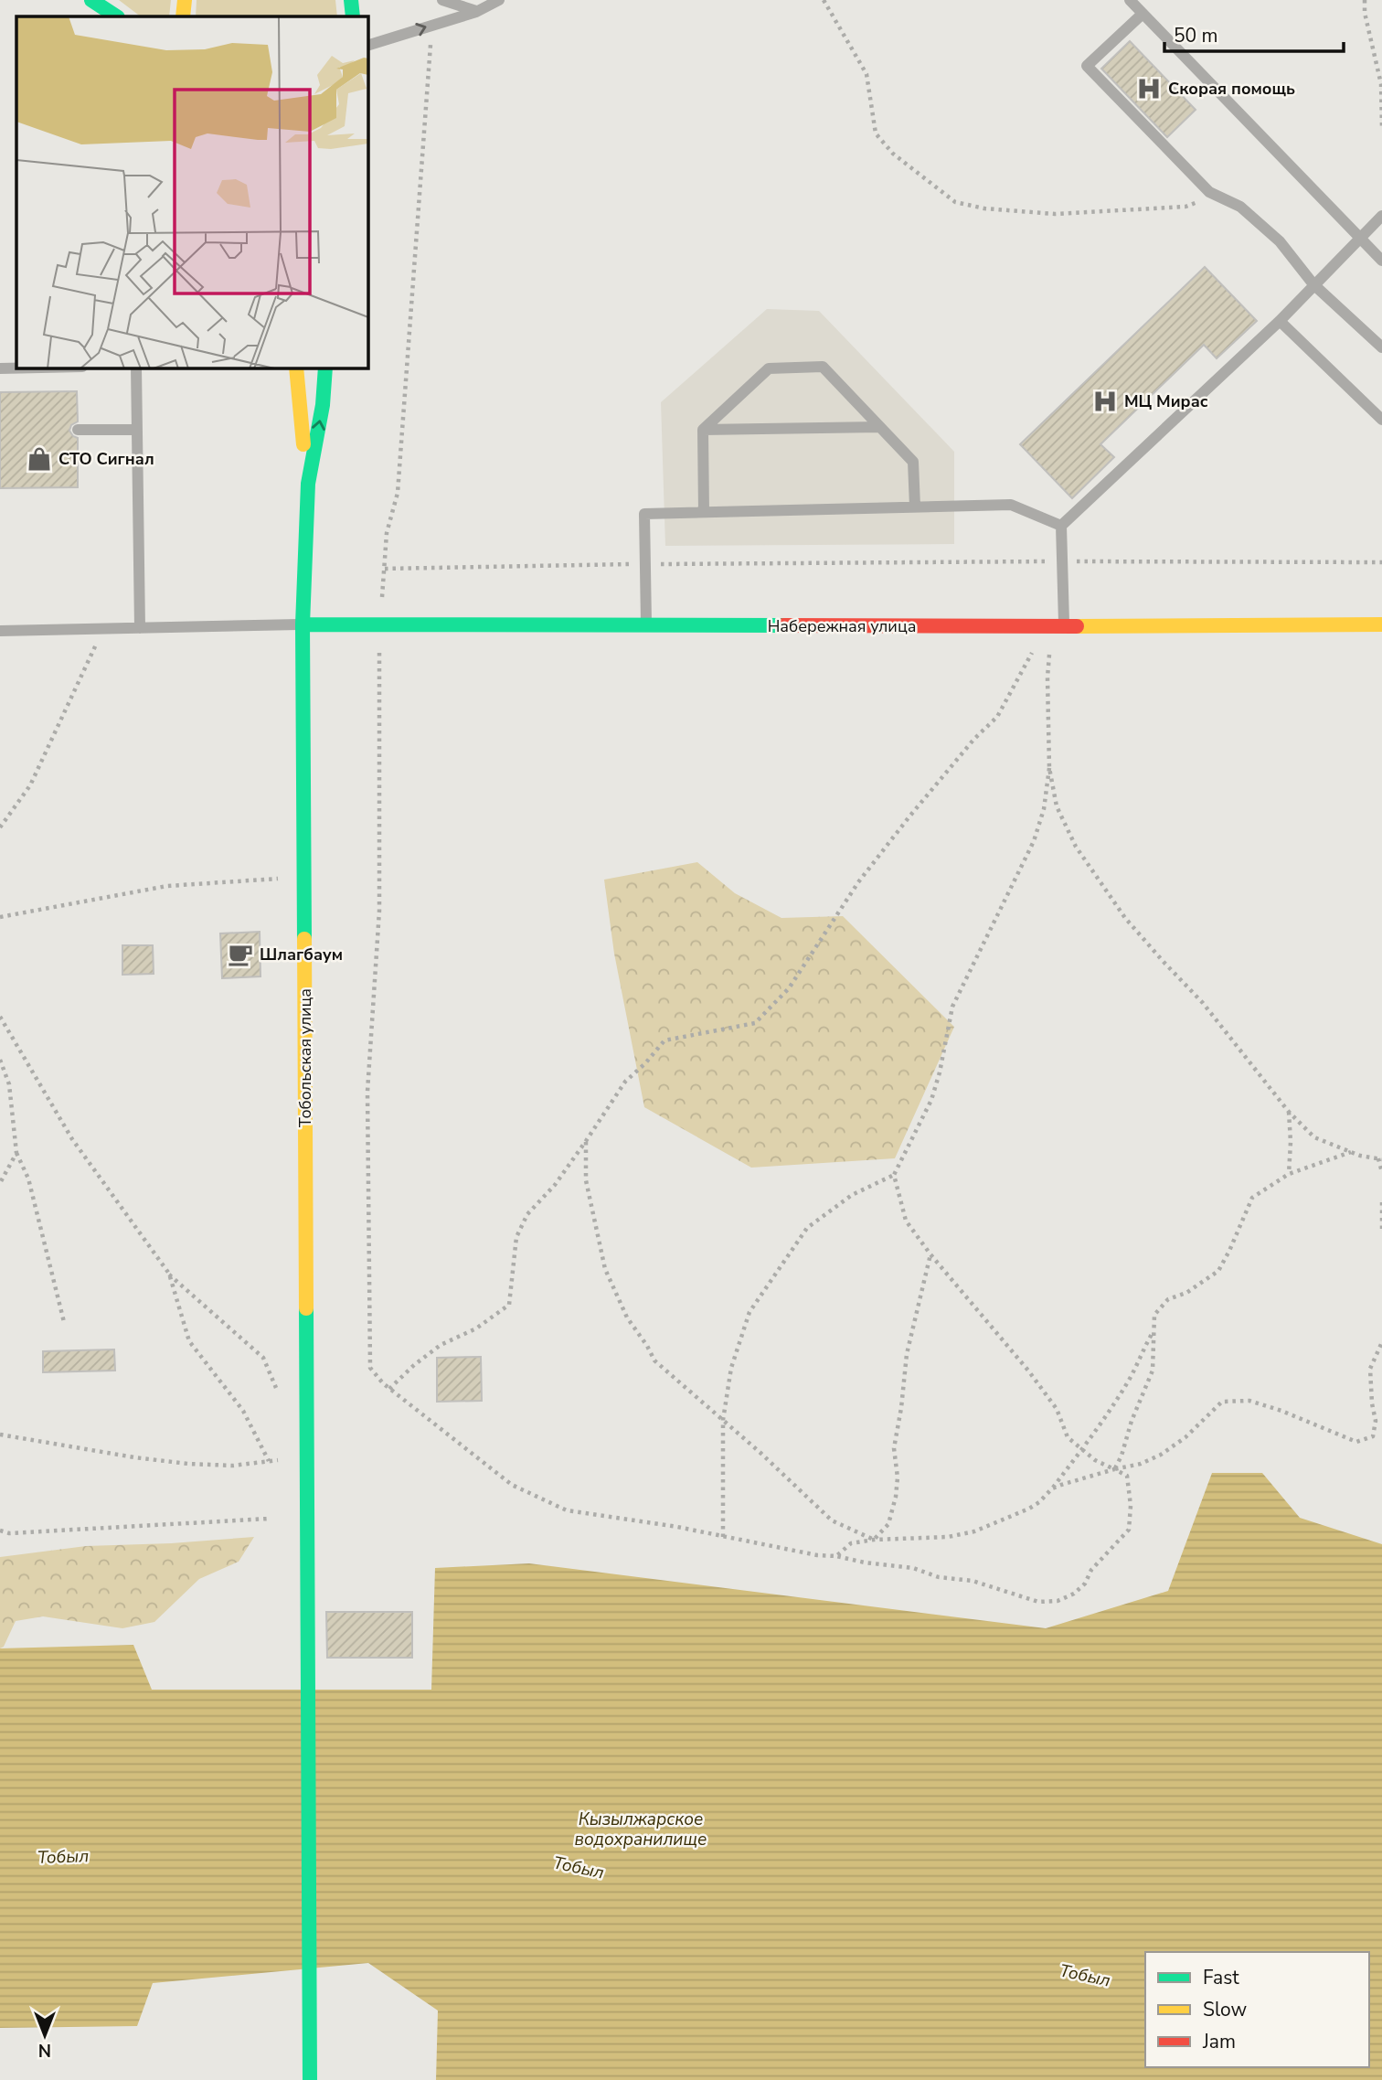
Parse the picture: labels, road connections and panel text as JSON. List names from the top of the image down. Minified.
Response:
{"streets":{"street":["Набережная улица","Тобольская улица"]},"crossings":[["Набережная улица","Тобольская улица"]],"water":["Кызылжарское водохранилище","Тобыл"],"places":{"hospital":["Скорая помощь","МЦ Мирас"],"shop":["СТО Сигнал"],"cafe":["Шлагбаум"]},"legend":["Fast","Slow","Jam"],"scale_bar":"50 m","north":"bottom"}
